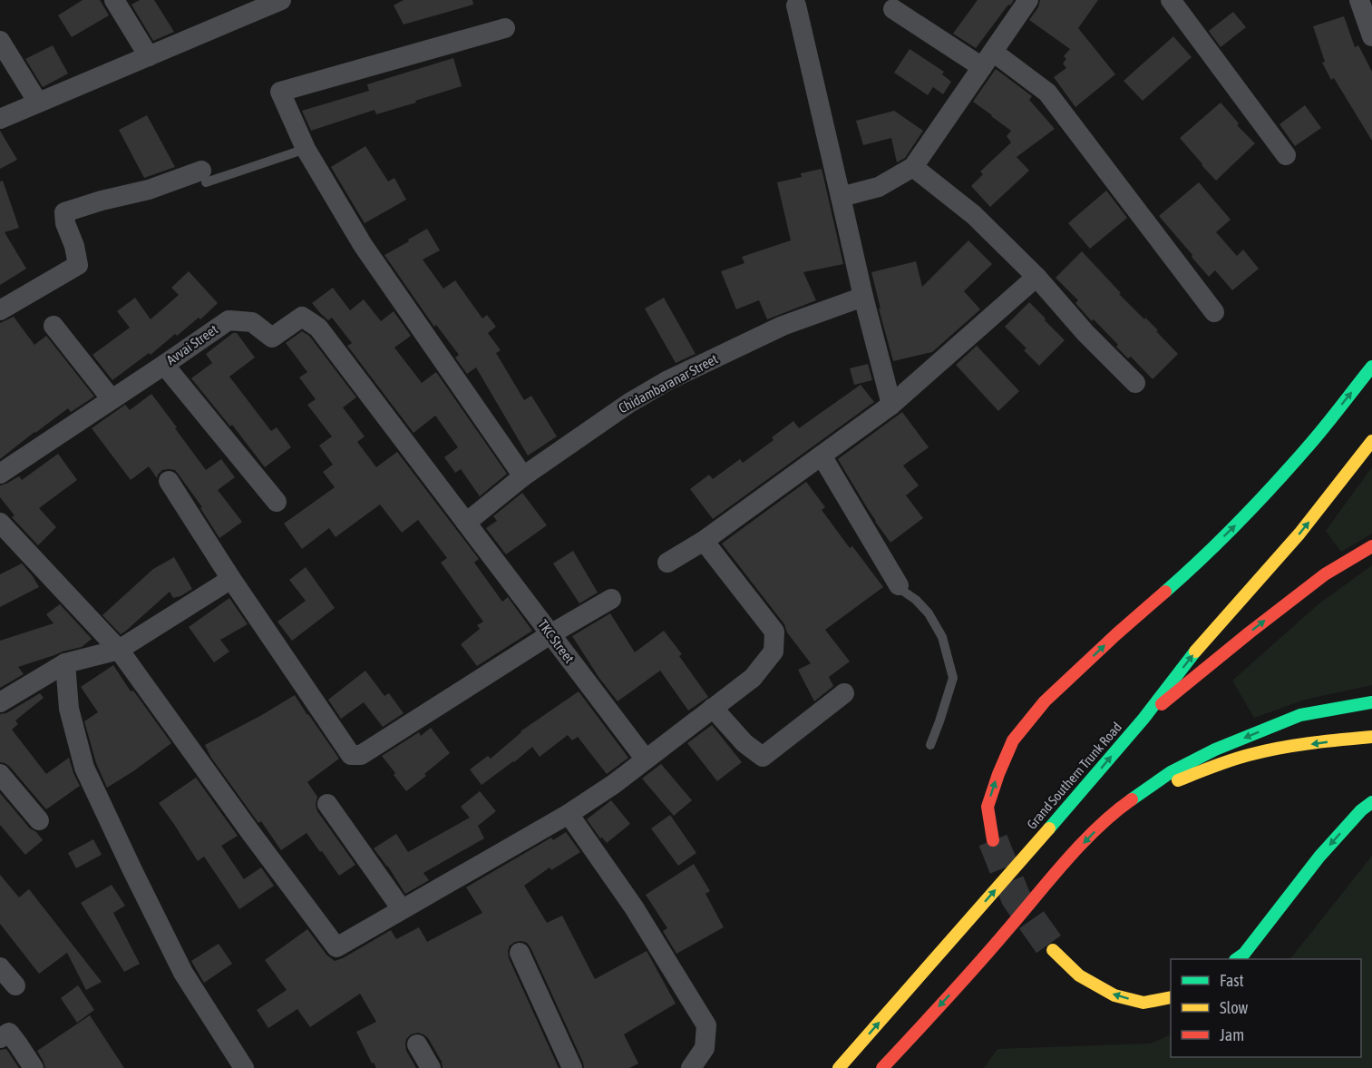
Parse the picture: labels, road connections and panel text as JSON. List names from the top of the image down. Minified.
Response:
{"streets":{"main road":["Grand Southern Trunk Road"],"street":["Avvai Street","Chidambaranar Street","TKC Street"]},"crossings":[["Avvai Street","Chidambaranar Street"],["Avvai Street","TKC Street"],["Chidambaranar Street","TKC Street"]],"legend":["Fast","Slow","Jam"]}
